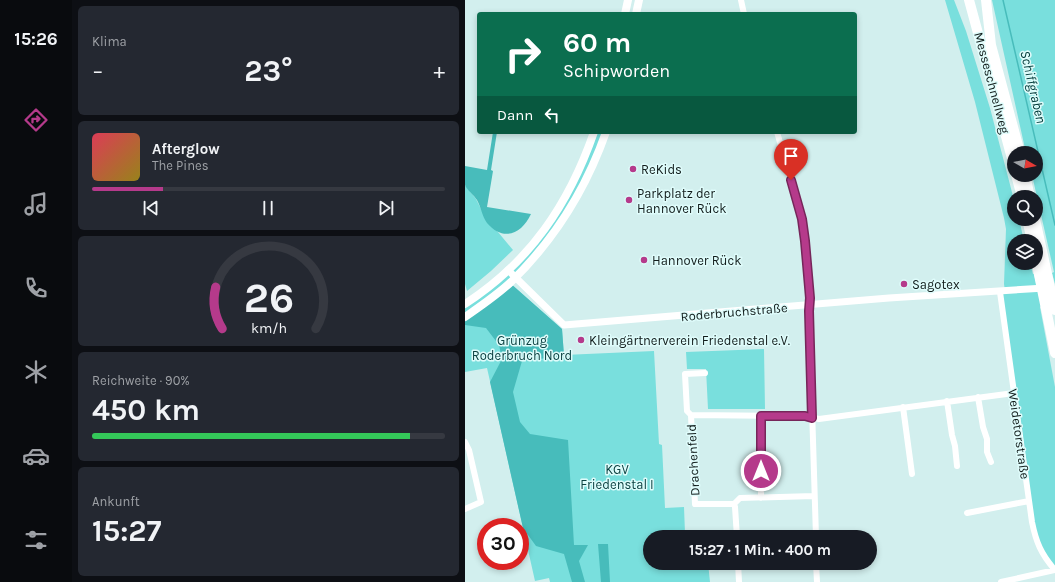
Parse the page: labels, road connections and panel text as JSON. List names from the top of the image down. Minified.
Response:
{"streets":{"highway":["Messeschnellweg"],"street":["Roderbruchstraße","Weidetorstraße","Drachenfeld"]},"crossings":[["Roderbruchstraße","Weidetorstraße"]],"water":["Schiffgraben"],"parks":["Grünzug Roderbruch Nord","KGV Friedenstal I"],"places":["ReKids","Parkplatz der Hannover Rück","Hannover Rück","Sagotex","Kleingärtnerverein Friedenstal e.V."],"north":"right","page":{"tabs":"15:26","tile":["Klima",["Reichweite · 90%","450 km"],["Ankunft","15:27"]],"turn":["60 m","Schipworden"],"heat":["−","23°","+"],"then":"Dann","song":["Afterglow","The Pines"],"limit":"30","trip":"15:27 · 1 Min. · 400 m","gauge":["26","km/h"]}}
